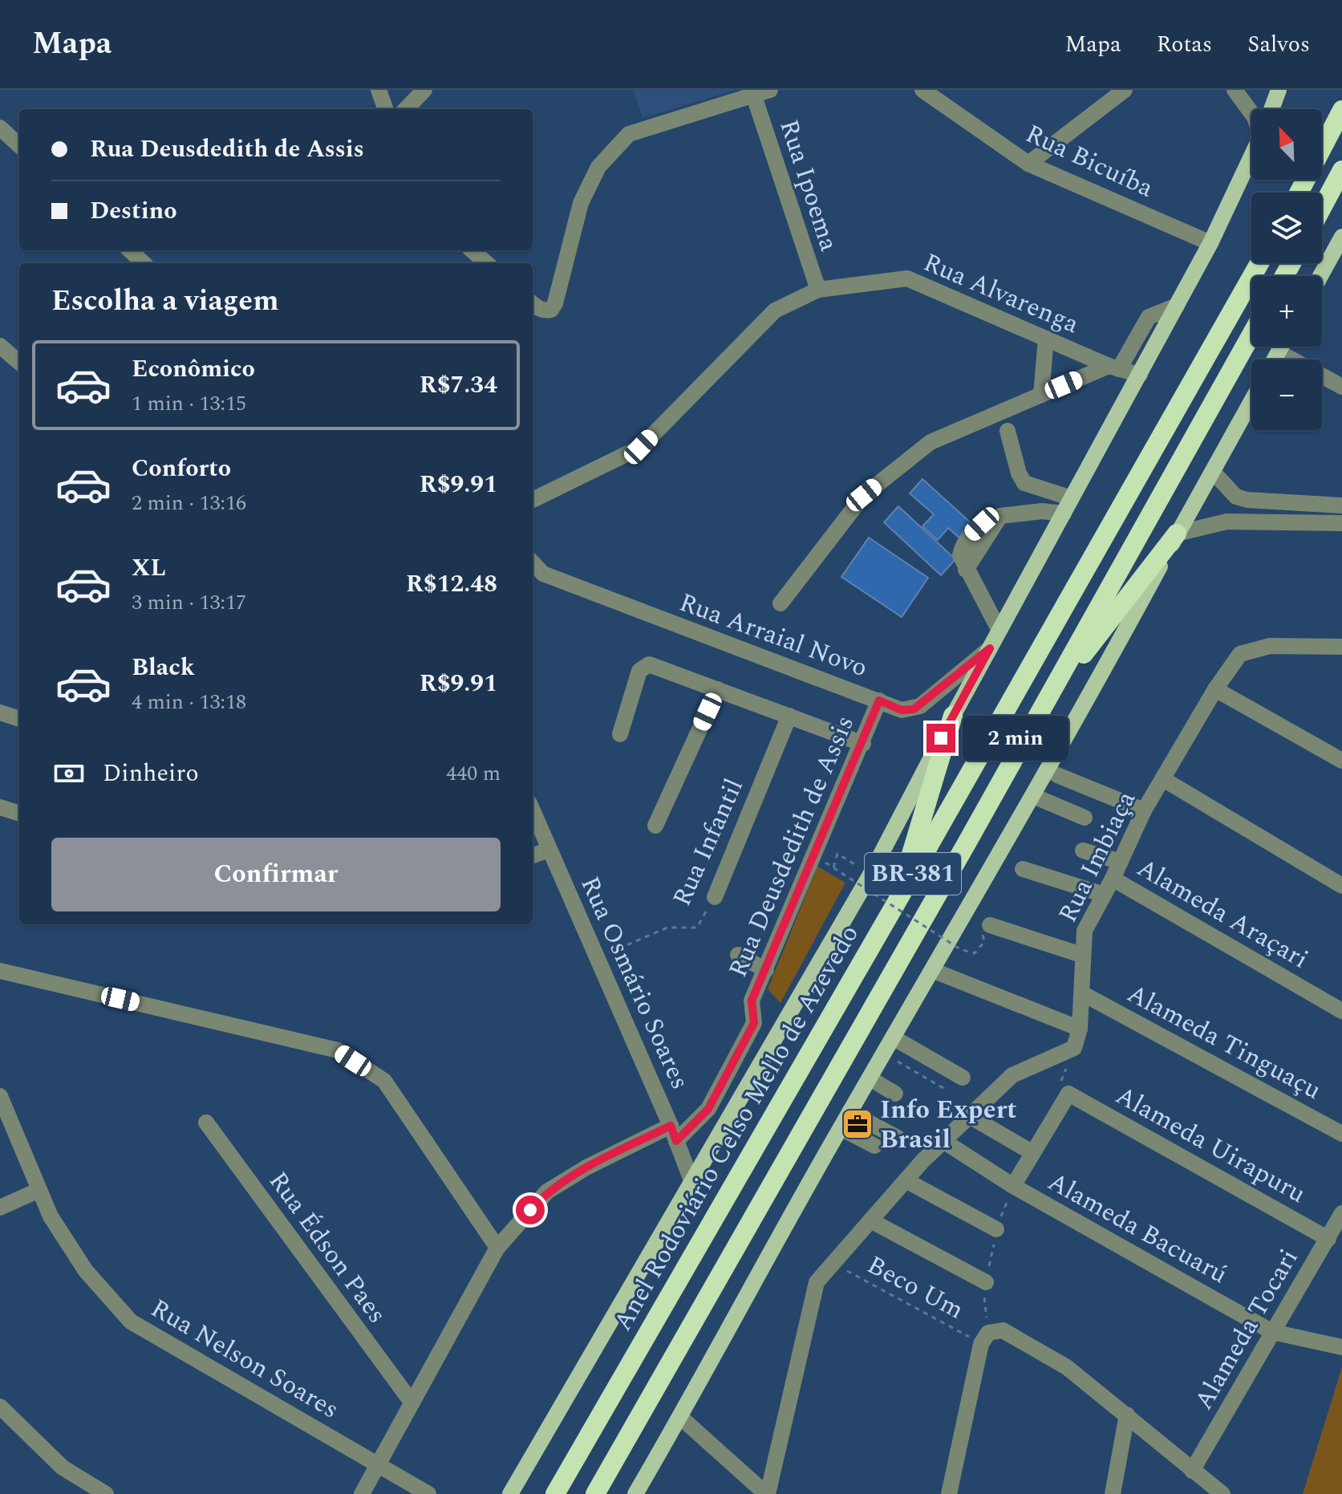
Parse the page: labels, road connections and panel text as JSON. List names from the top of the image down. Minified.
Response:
{"streets":{"highway":["BR-381","Anel Rodoviário Celso Mello de Azevedo"],"street":["Rua Bicuíba","Rua Ipoema","Rua Alvarenga","Rua Arraial Novo","Rua Infantil","Rua Deusdedith de Assis","Rua Imbiaça","Alameda Araçari","Rua Osmário Soares","Alameda Tinguaçu","Alameda Uirapuru","Alameda Bacuarú","Rua Édson Paes","Alameda Tocari","Rua Nelson Soares"],"path":["Beco Um"]},"crossings":[["Rua Bicuíba","Anel Rodoviário Celso Mello de Azevedo"],["Rua Ipoema","Rua Alvarenga"],["Rua Alvarenga","Anel Rodoviário Celso Mello de Azevedo"],["Rua Arraial Novo","Rua Deusdedith de Assis"],["Rua Arraial Novo","Anel Rodoviário Celso Mello de Azevedo"],["Rua Infantil","Rua Osmário Soares"],["Rua Deusdedith de Assis","Rua Osmário Soares"],["Rua Deusdedith de Assis","Rua Édson Paes"],["Rua Deusdedith de Assis","Rua Nelson Soares"],["Rua Imbiaça","Alameda Araçari"],["Rua Imbiaça","Alameda Tinguaçu"],["Rua Osmário Soares","Anel Rodoviário Celso Mello de Azevedo"],["Alameda Uirapuru","Alameda Tocari"],["Alameda Bacuarú","Alameda Tocari"]],"places":{"office":["Info Expert Brasil"]},"north":"top left","page":{"header":"Mapa","nav":["Mapa","Rotas","Salvos"],"map_buttons":["+","−"],"banner":["Rua Deusdedith de Assis","Destino"],"heading":"Escolha a viagem","list":[{"name":"Econômico","note":"1 min · 13:15","value":"R$7.34"},{"name":"Conforto","note":"2 min · 13:16","value":"R$9.91"},{"name":"XL","note":"3 min · 13:17","value":"R$12.48"},{"name":"Black","note":"4 min · 13:18","value":"R$9.91"}],"bubble":"2 min","pay":["Dinheiro","440 m"],"buttons":"Confirmar"}}
